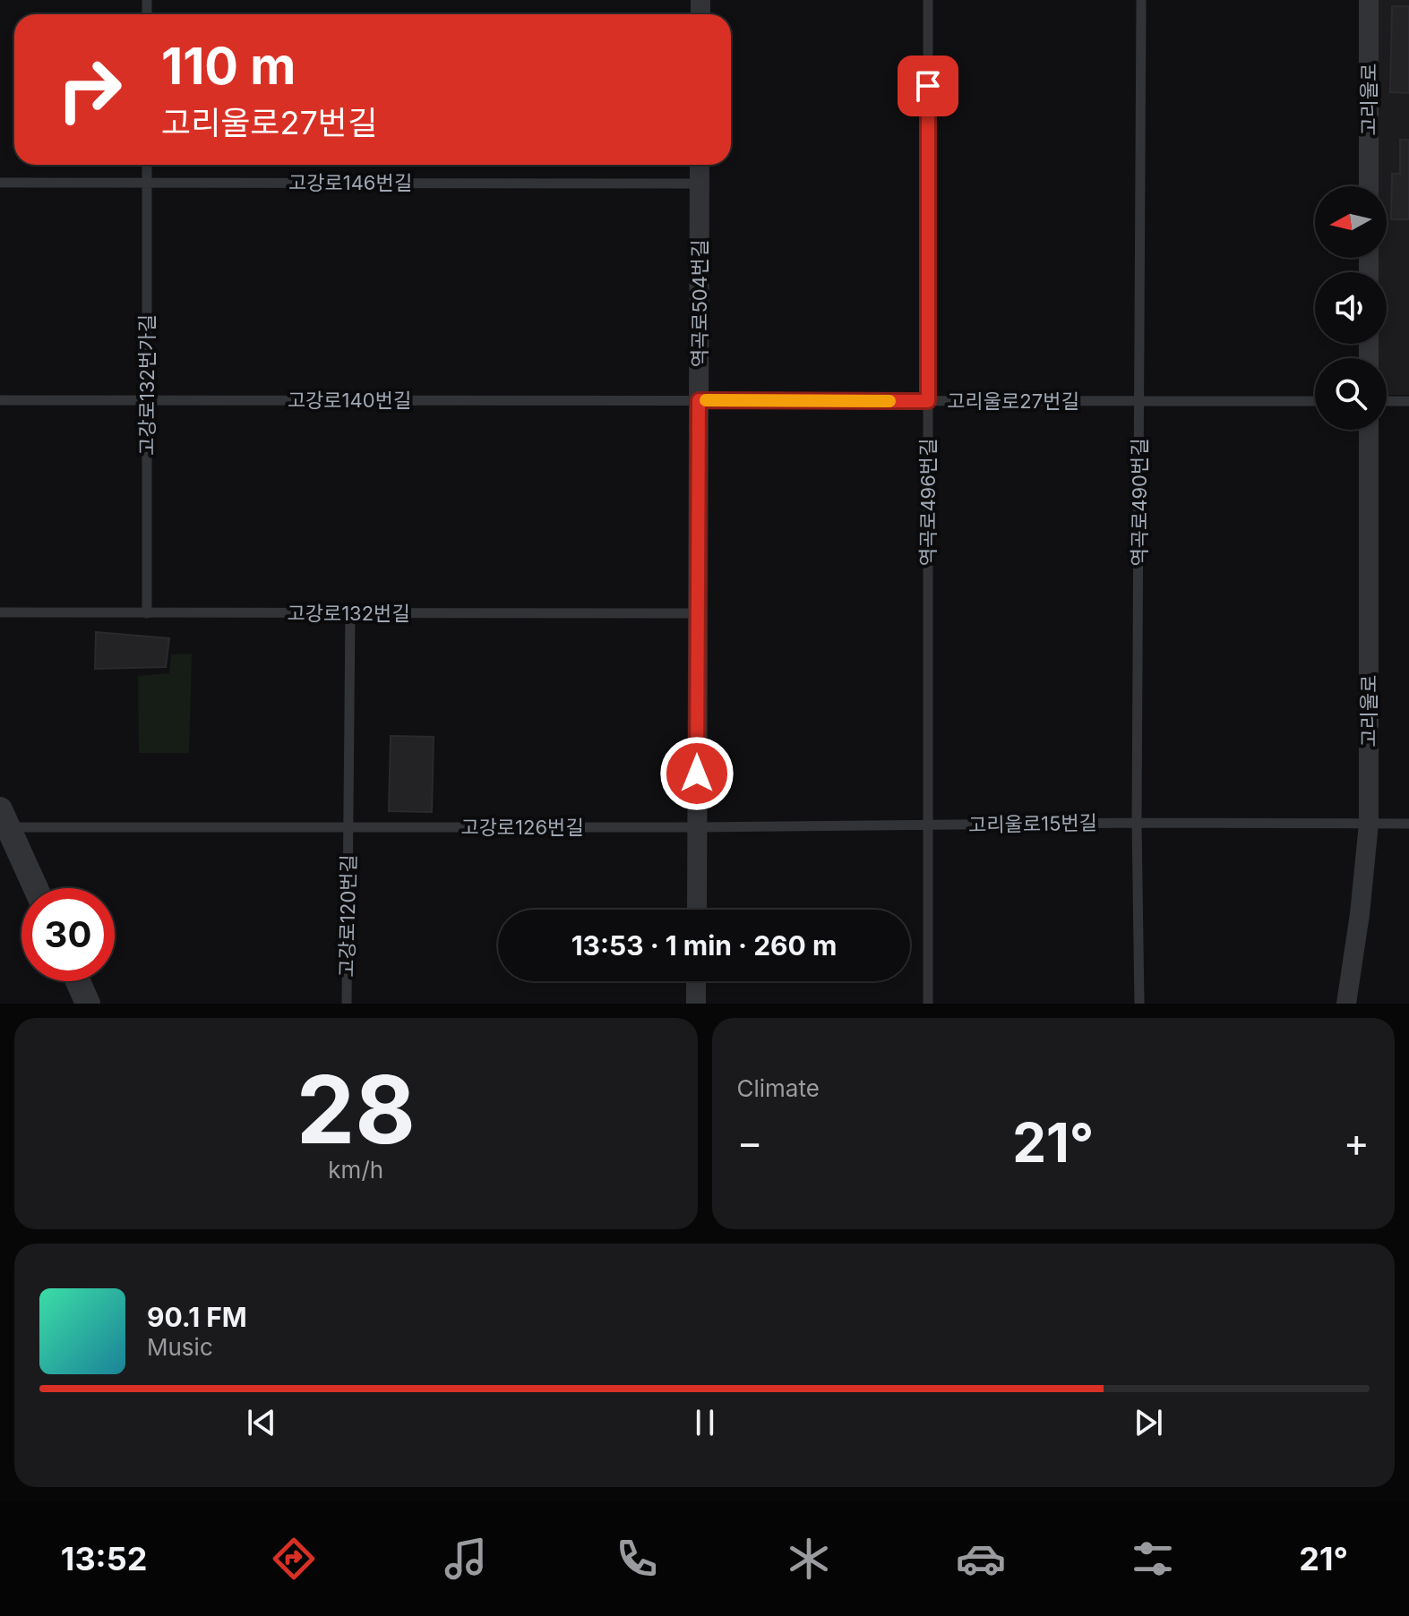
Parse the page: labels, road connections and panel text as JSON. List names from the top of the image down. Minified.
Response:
{"streets":{"street":["고리울로","역곡로504번길"],"lane":["고강로146번길","고강로132번가길","고강로140번길","고리울로27번길","역곡로496번길","역곡로490번길","고강로132번길","고리울로15번길","고강로126번길","고강로120번길"]},"crossings":[["고리울로","고리울로15번길"],["고강로146번길","역곡로504번길"],["고강로146번길","고강로132번가길"],["역곡로504번길","고강로140번길"],["역곡로504번길","고리울로27번길"],["역곡로504번길","고강로132번길"],["역곡로504번길","고리울로15번길"],["역곡로504번길","고강로126번길"],["고강로132번가길","고강로140번길"],["고강로132번가길","고강로132번길"],["고강로140번길","고리울로27번길"],["고리울로27번길","역곡로496번길"],["고리울로27번길","역곡로490번길"],["역곡로496번길","고리울로15번길"],["역곡로490번길","고리울로15번길"],["고리울로15번길","고강로126번길"],["고강로126번길","고강로120번길"]],"north":"left","page":{"turn":["110 m","고리울로27번길"],"limit":"30","trip":"13:53 · 1 min · 260 m","tile":[["28","km/h"],"Climate"],"heat":["−","21°","+"],"song":["90.1 FM","Music"],"tabs":["13:52","21°"]}}
